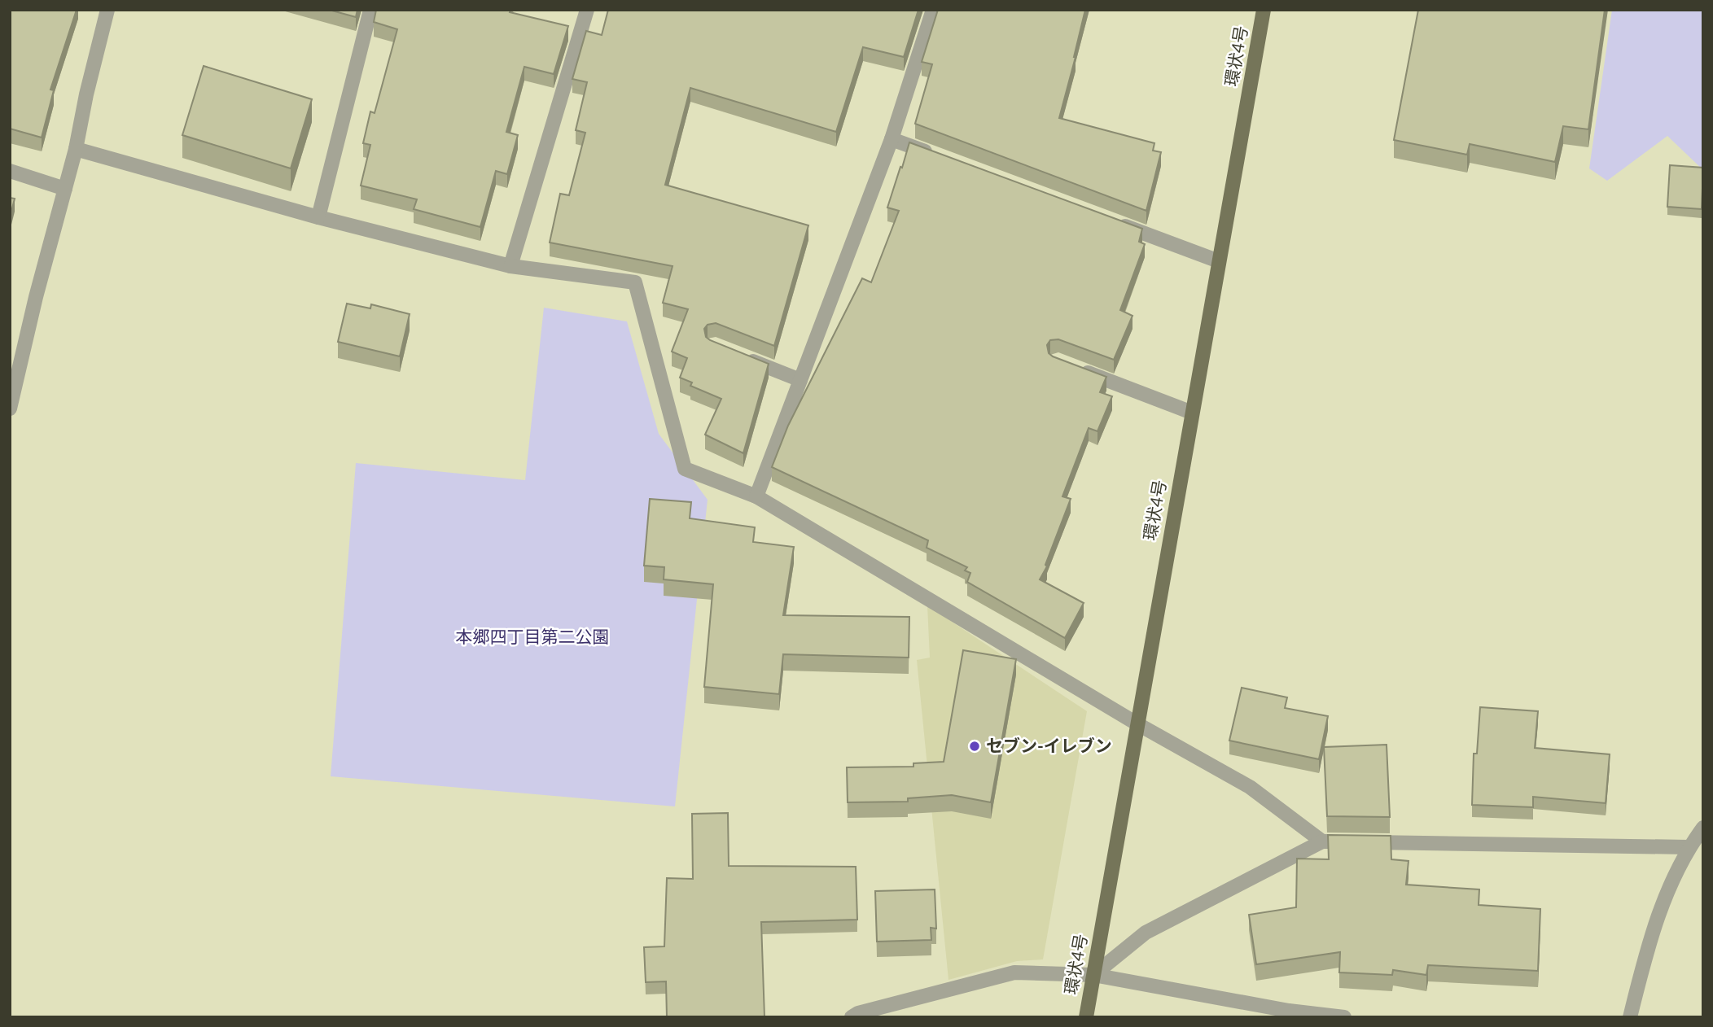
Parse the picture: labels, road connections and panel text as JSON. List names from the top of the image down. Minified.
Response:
{"streets":{"main road":["環状4号"]},"parks":["本郷四丁目第二公園"],"places":["セブン-イレブン"]}
